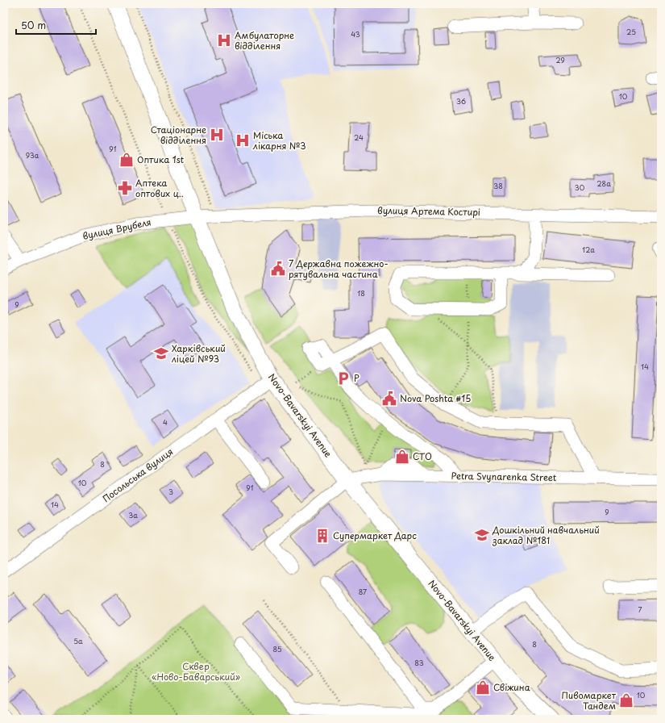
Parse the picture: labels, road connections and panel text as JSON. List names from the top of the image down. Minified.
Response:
{"streets":{"main road":["Novo-Bavarskyi Avenue"],"street":["вулиця Артема Костирі","вулиця Врубеля","Посольська вулиця","Petra Svynarenka Street"]},"crossings":[["вулиця Артема Костирі","вулиця Врубеля"],["вулиця Артема Костирі","Novo-Bavarskyi Avenue"],["вулиця Врубеля","Novo-Bavarskyi Avenue"],["Novo-Bavarskyi Avenue","Посольська вулиця"],["Novo-Bavarskyi Avenue","Petra Svynarenka Street"]],"parks":["Сквер «Ново-Баварський»"],"places":{"hospital":["Амбулаторне відділення","Стаціонарне відділення","Міська лікарня №3"],"shop":["Оптика 1st","СТО","Свіжина","Пивомаркет Тандем"],"pharmacy":["Аптека оптових ц‥"],"public building":["7 Державна пожежно- рятувальна частина","Nova Poshta #15"],"school or university":["Харківський ліцей №93","Дошкільний навчальний заклад №181"],"parking":["Р"],"building":["Супермаркет Дарс"]},"house_numbers":["25","43","29","10","36","24","91","93а","28а","38","30","12а","18","9","14","4","8","10","91","3","14","9","3а","87","7","5а","8","85","83","10"],"scale_bar":"50 m"}
